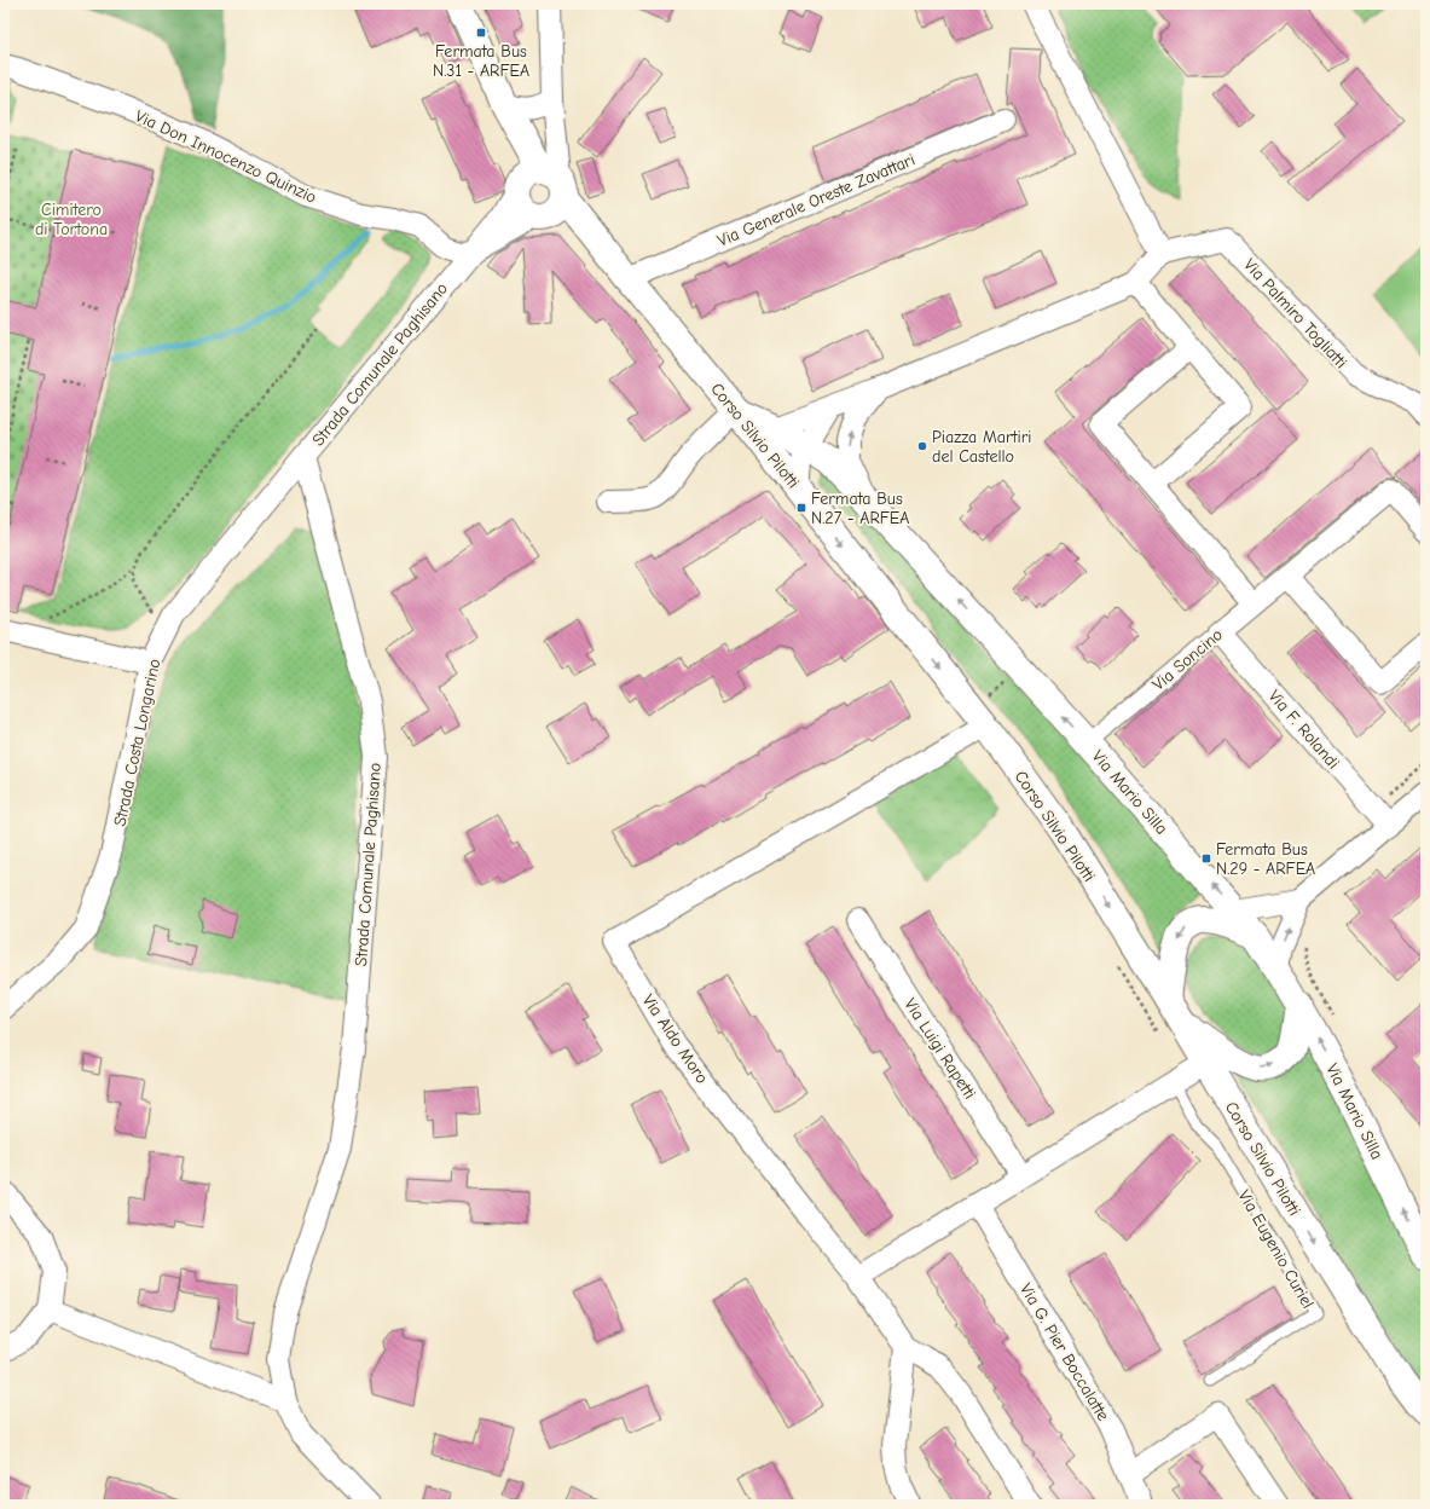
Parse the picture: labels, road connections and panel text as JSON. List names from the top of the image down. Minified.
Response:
{"streets":{"street":["Via Don Innocenzo Quinzio","Via Generale Oreste Zavattari","Via Palmiro Togliatti","Strada Comunale Paghisano","Corso Silvio Pilotti","Via Soncino","Via F. Rolandi","Strada Costa Longarino","Via Mario Silla","Via Aldo Moro","Via Luigi Rapetti","Via G. Pier Boccalatte"],"lane":["Via Eugenio Curiel"]},"crossings":[["Via Don Innocenzo Quinzio","Strada Comunale Paghisano"],["Via Generale Oreste Zavattari","Corso Silvio Pilotti"],["Strada Comunale Paghisano","Corso Silvio Pilotti"],["Strada Comunale Paghisano","Strada Costa Longarino"],["Corso Silvio Pilotti","Via Mario Silla"],["Corso Silvio Pilotti","Via Aldo Moro"],["Via Soncino","Via F. Rolandi"],["Via Soncino","Via Mario Silla"]],"one_way":["Corso Silvio Pilotti","Via Mario Silla"],"parks":["Cimitero di Tortona"],"places":{"transit":["Fermata Bus N.31 - ARFEA","Fermata Bus N.27 - ARFEA","Fermata Bus N.29 - ARFEA"],"other":["Piazza Martiri del Castello"]}}
